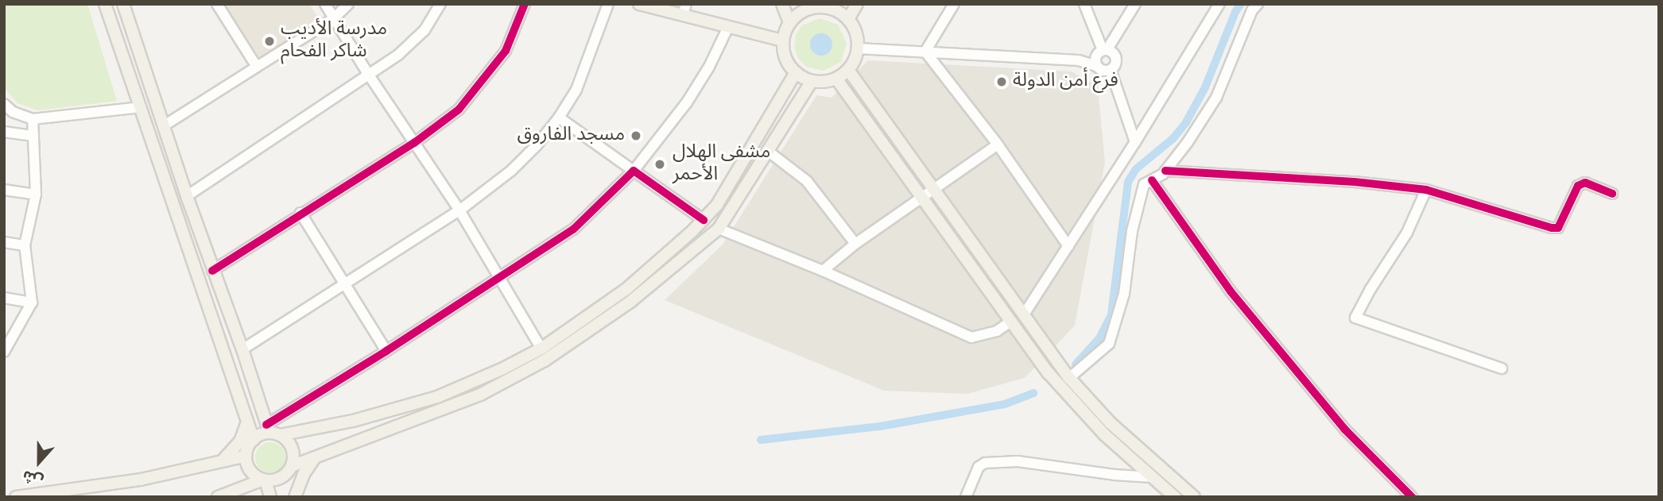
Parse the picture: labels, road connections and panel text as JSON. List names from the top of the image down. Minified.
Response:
{"places":["مدرسة الأديب شاكر الفحام","فرع أمن الدولة","مسجد الفاروق","مشفى الهلال الأحمر"],"north":"bottom"}
